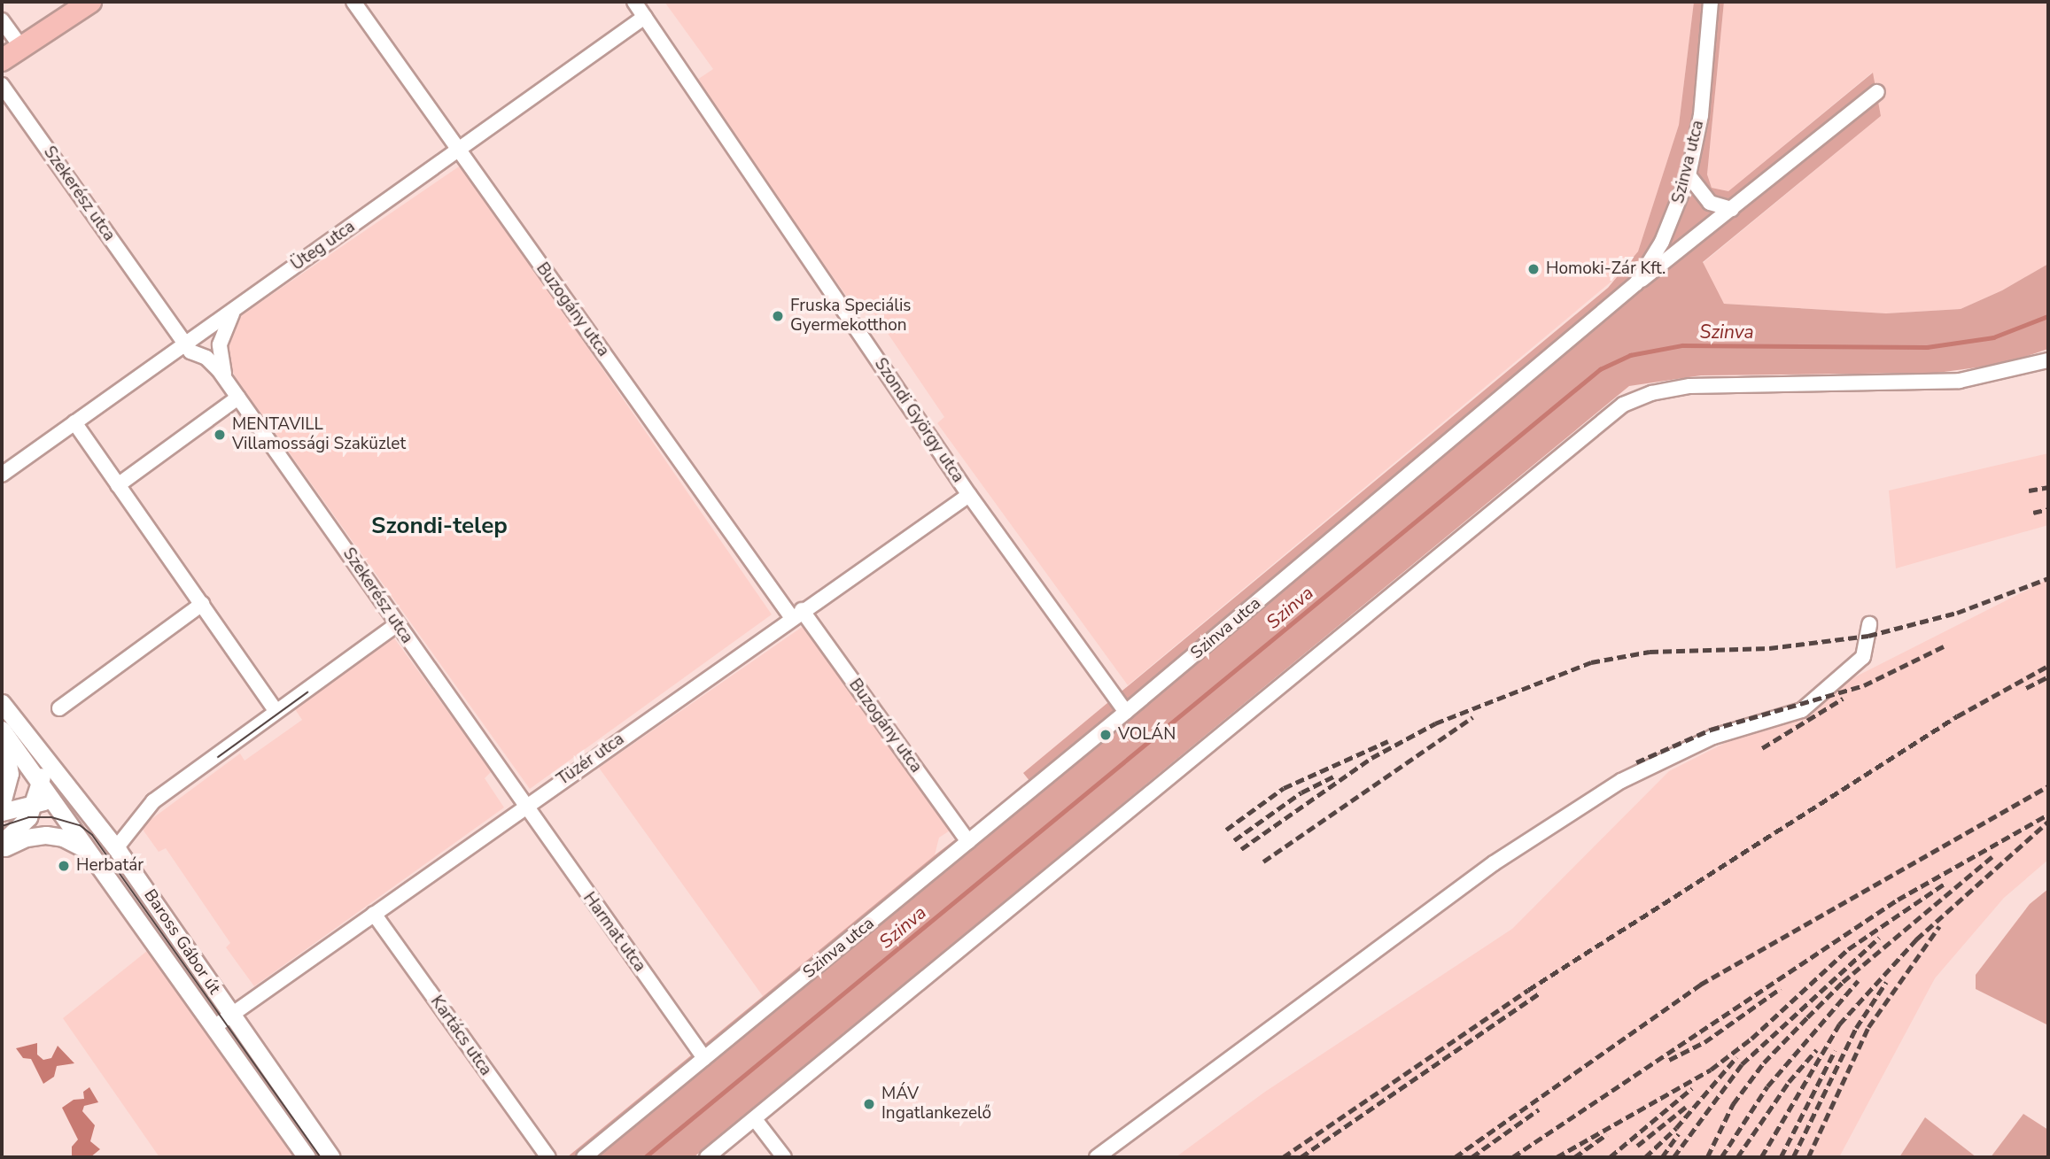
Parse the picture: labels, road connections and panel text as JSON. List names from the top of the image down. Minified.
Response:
{"streets":{"street":["Szinva utca","Szekerész utca","Üteg utca","Buzogány utca","Szondi György utca","Tüzér utca","Harmat utca","Baross Gábor út","Kartács utca"]},"crossings":[["Szinva utca","Buzogány utca"],["Szinva utca","Szondi György utca"],["Szinva utca","Harmat utca"],["Szekerész utca","Üteg utca"],["Szekerész utca","Tüzér utca"],["Szekerész utca","Harmat utca"],["Üteg utca","Buzogány utca"],["Üteg utca","Szondi György utca"],["Buzogány utca","Tüzér utca"],["Szondi György utca","Tüzér utca"],["Tüzér utca","Harmat utca"],["Tüzér utca","Baross Gábor út"],["Tüzér utca","Kartács utca"]],"districts":["Szondi-telep"],"water":["Szinva"],"places":["Homoki-Zár Kft.","Fruska Speciális Gyermekotthon","MENTAVILL Villamossági Szaküzlet","VOLÁN","Herbatár","MÁV Ingatlankezelő"]}
